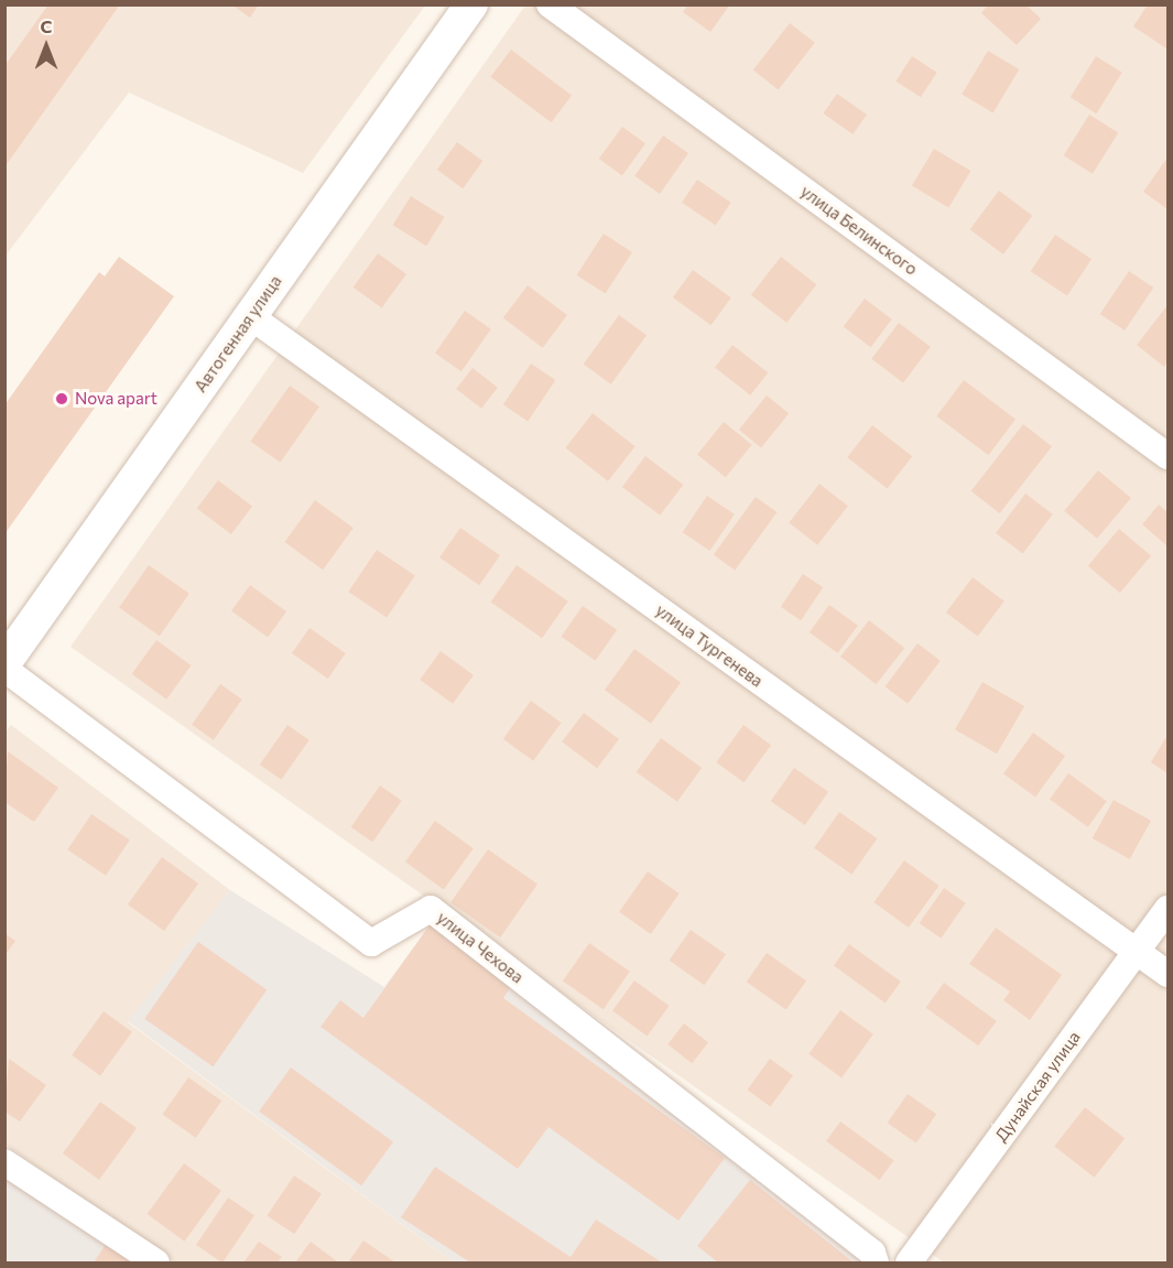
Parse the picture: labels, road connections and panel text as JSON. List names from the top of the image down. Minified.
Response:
{"streets":{"street":["улица Белинского","Автогенная улица","улица Тургенева","улица Чехова","Дунайская улица"]},"crossings":[["Автогенная улица","улица Тургенева"],["улица Тургенева","Дунайская улица"]],"places":["Nova apart"],"north":"top"}
